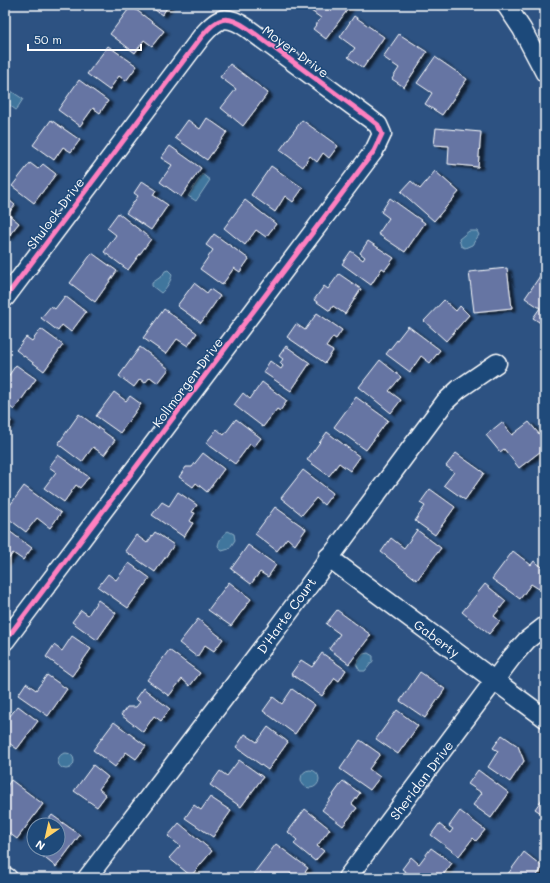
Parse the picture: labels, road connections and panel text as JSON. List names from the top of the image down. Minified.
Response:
{"streets":{"street":["Moyer Drive","Shulock Drive","Kollmorgen Drive","D'Harte Court","Gaberty","Sheridan Drive"]},"crossings":[["Moyer Drive","Shulock Drive"],["Moyer Drive","Kollmorgen Drive"],["D'Harte Court","Gaberty"],["Gaberty","Sheridan Drive"]],"scale_bar":"50 m","north":"bottom left"}
